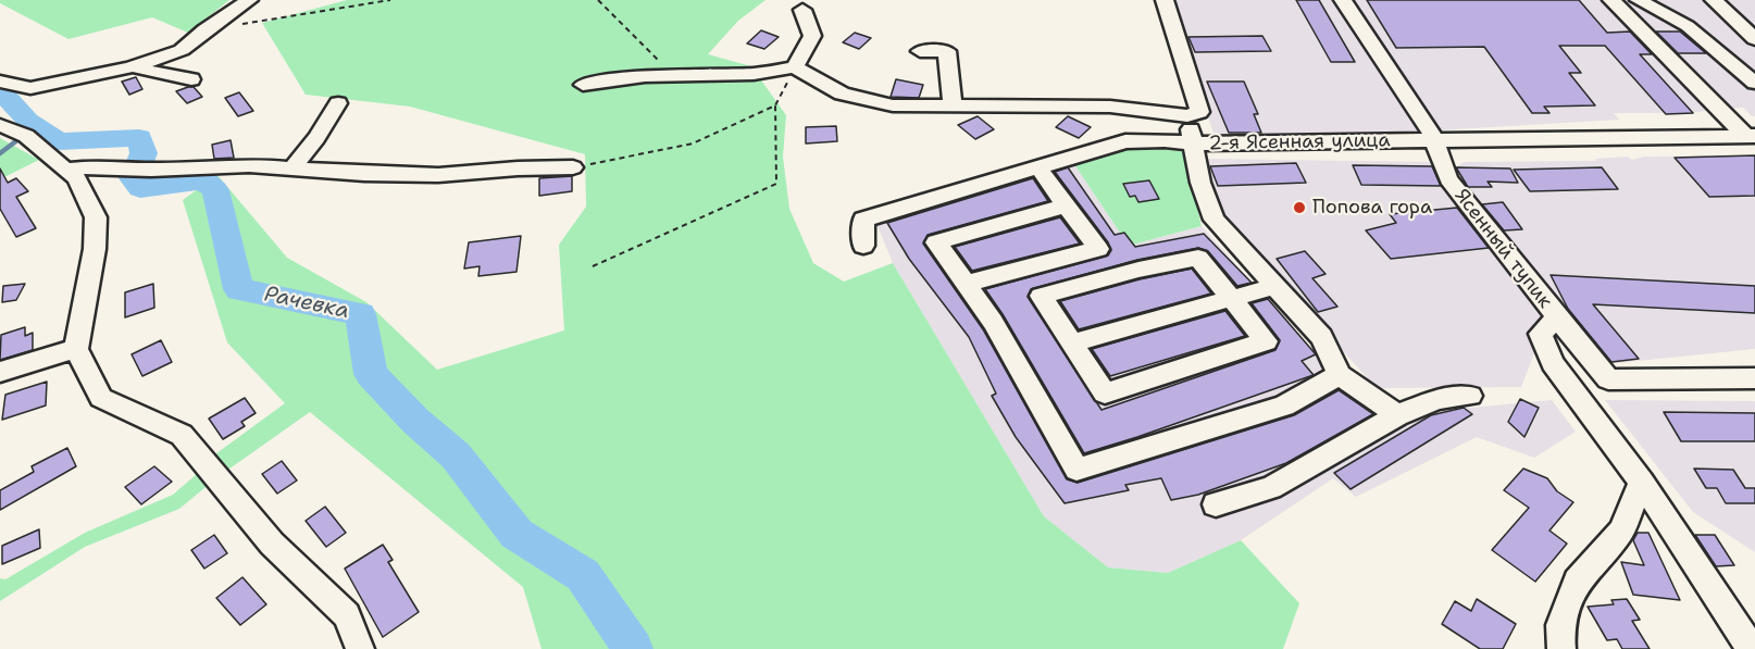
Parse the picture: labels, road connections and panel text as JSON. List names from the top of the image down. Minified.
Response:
{"streets":{"street":["2-я Ясенная улица","Ясенный тупик"]},"crossings":[["2-я Ясенная улица","Ясенный тупик"]],"water":["Рачевка"],"places":["Попова гора"]}
